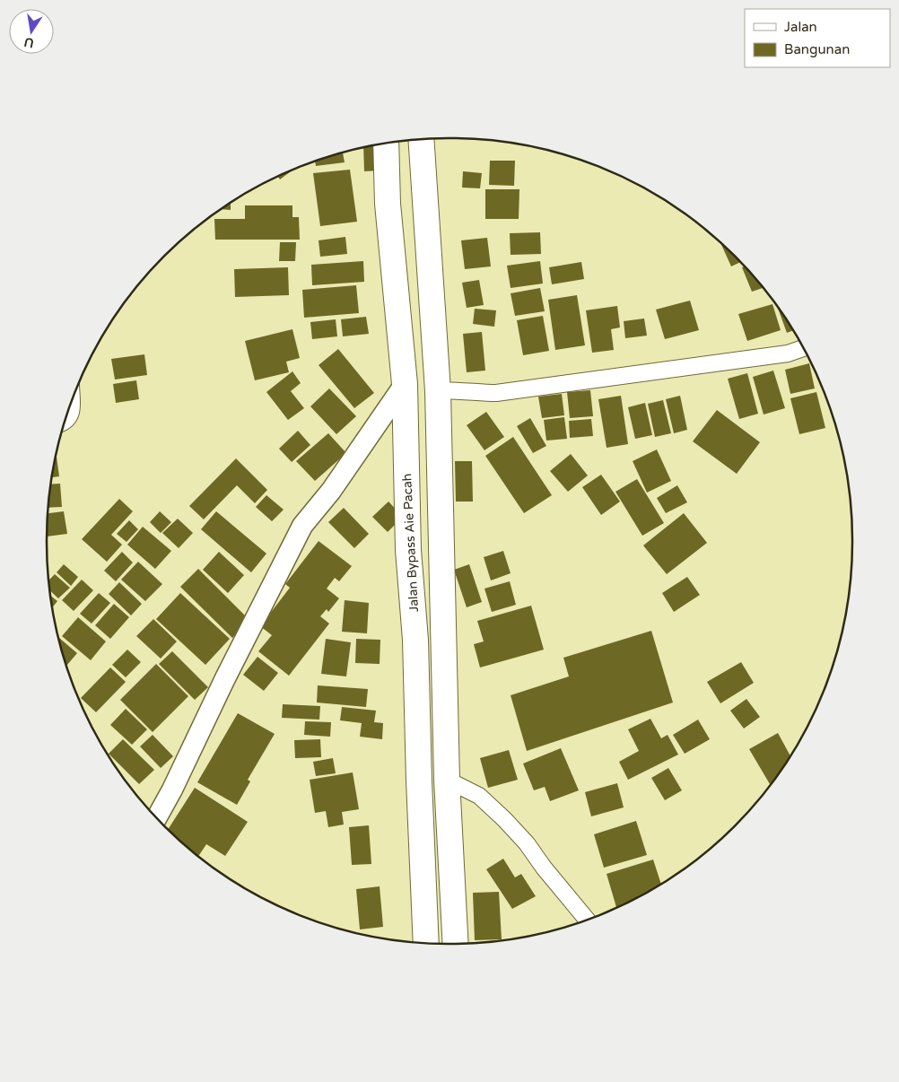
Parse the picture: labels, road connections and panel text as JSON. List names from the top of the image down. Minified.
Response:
{"streets":{"highway":["Jalan Bypass Aie Pacah"]},"legend":["Jalan","Bangunan"],"north":"bottom"}
